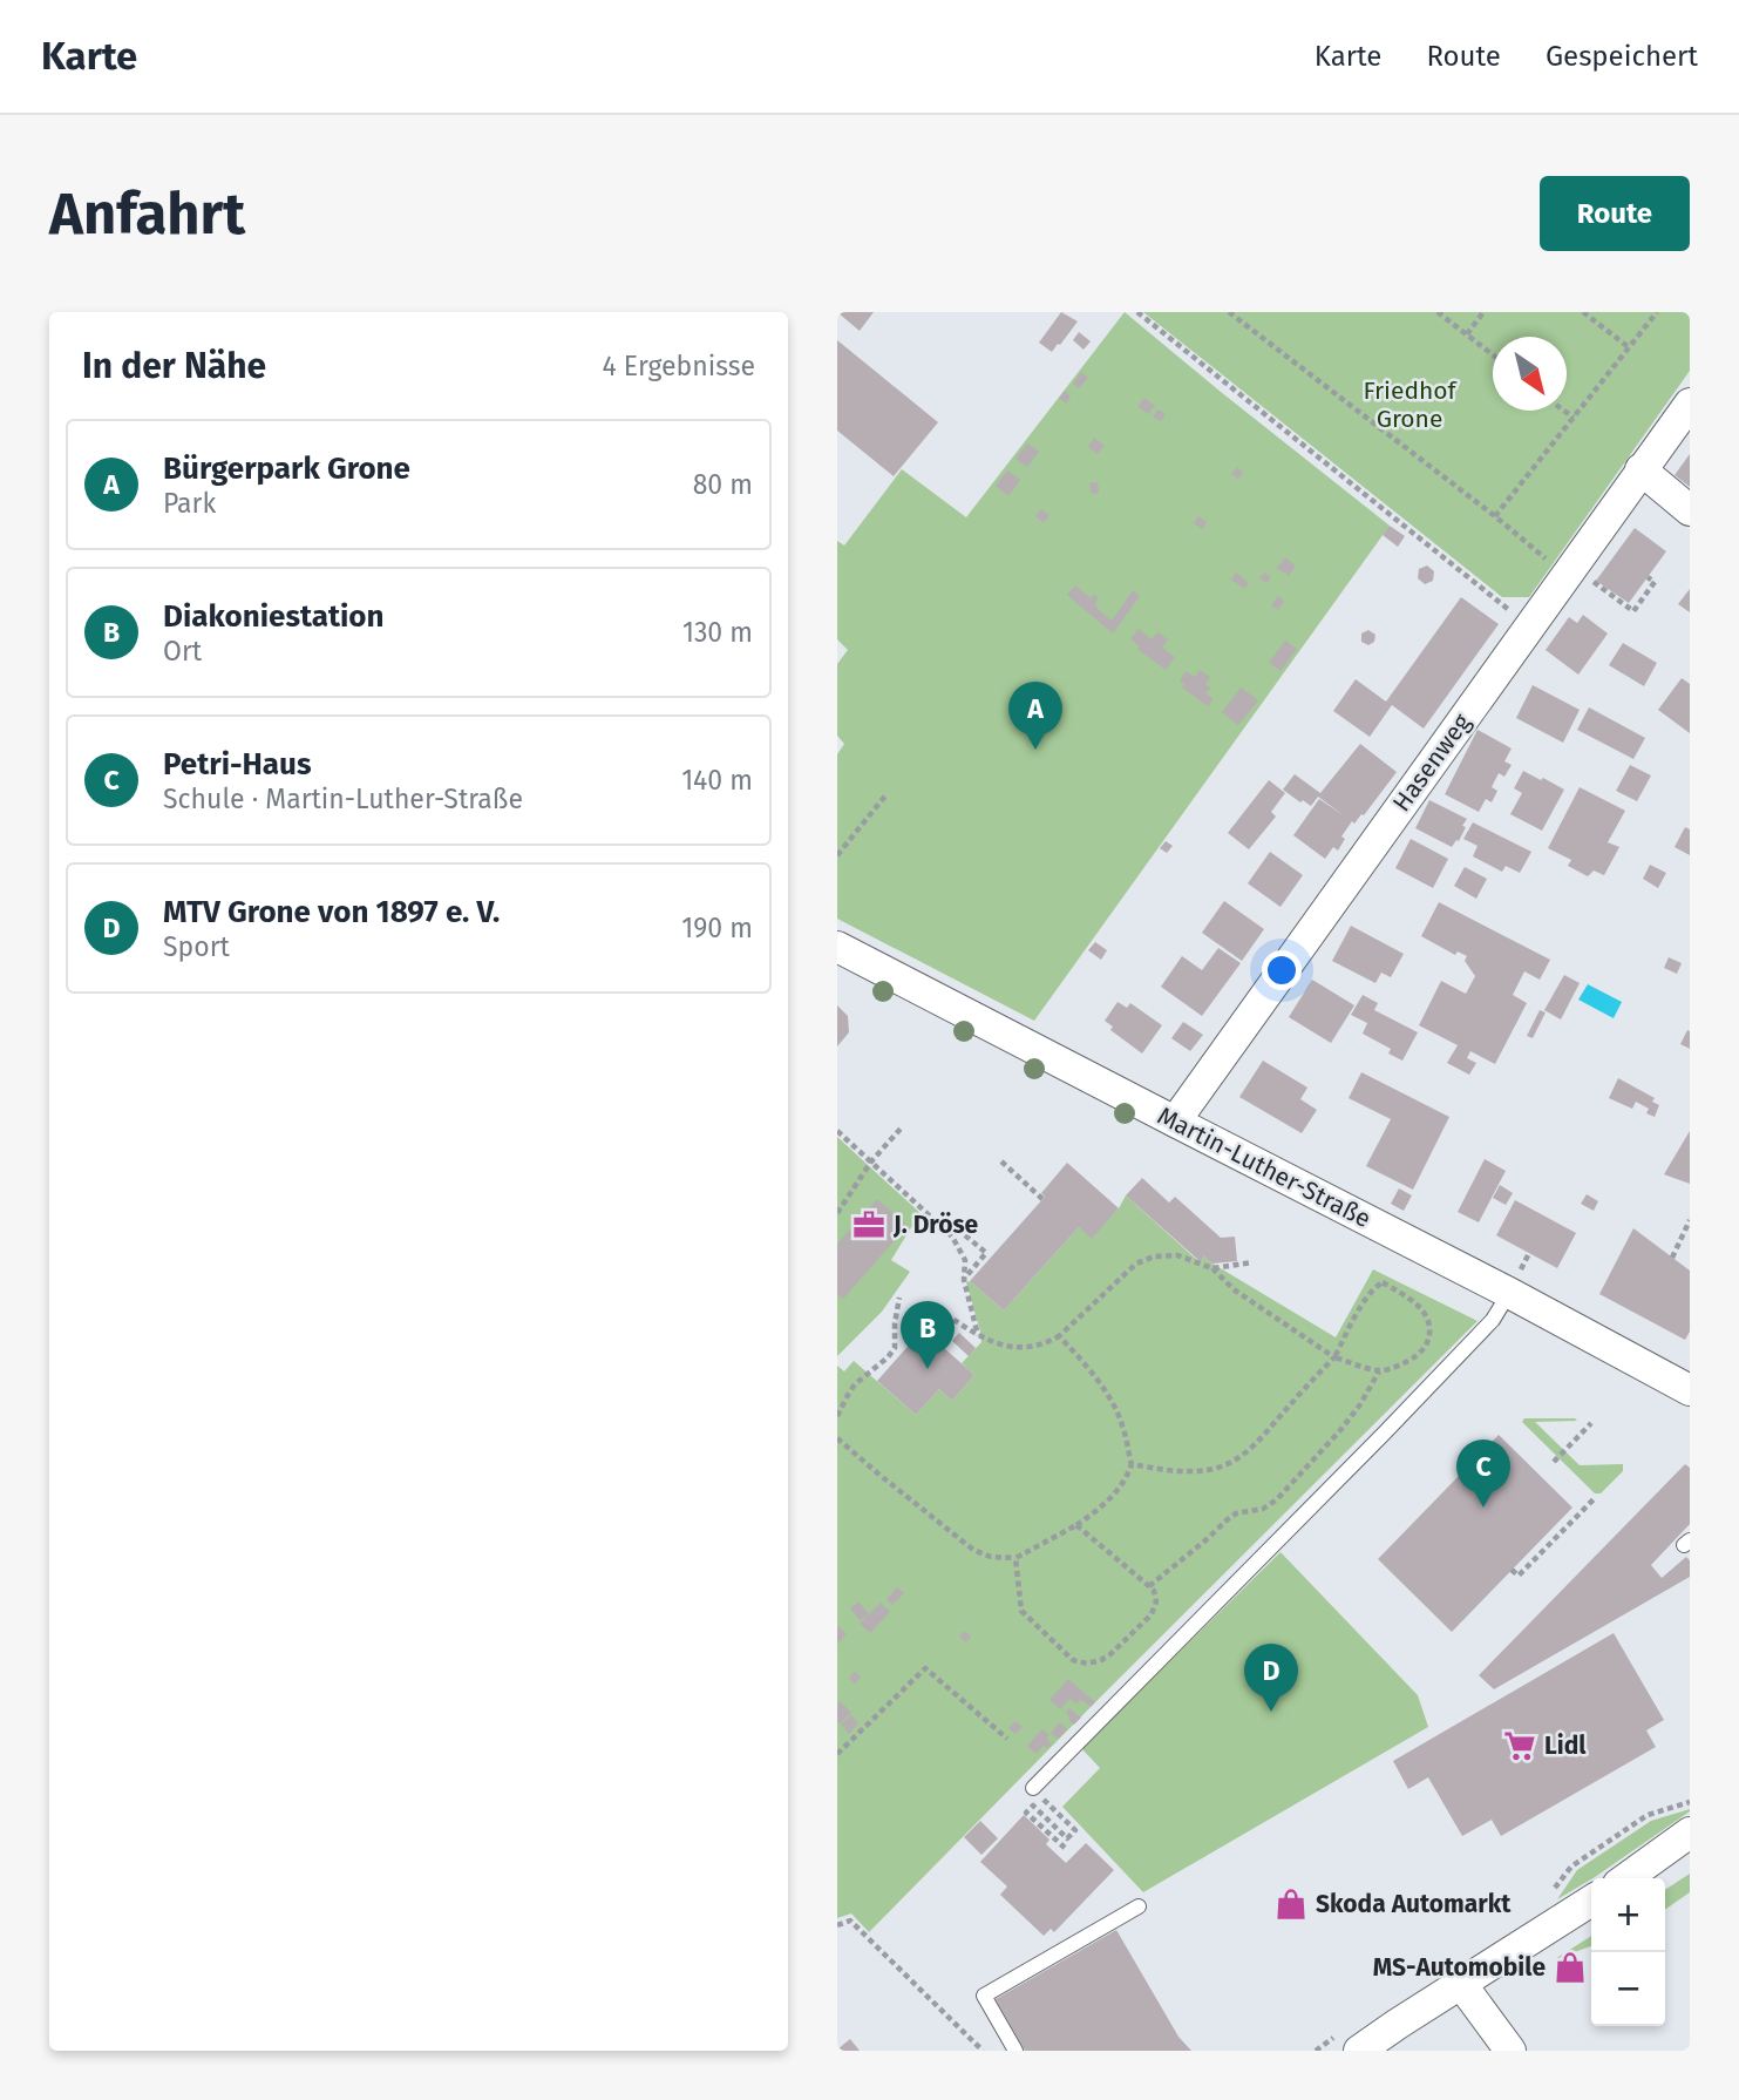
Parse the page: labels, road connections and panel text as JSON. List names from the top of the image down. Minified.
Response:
{"streets":{"street":["Hasenweg","Martin-Luther-Straße"]},"crossings":[["Hasenweg","Martin-Luther-Straße"]],"parks":["Friedhof Grone"],"places":{"office":["J. Dröse"],"supermarket":["Lidl"],"shop":["Skoda Automarkt","MS-Automobile"]},"north":"bottom right","page":{"header":"Karte","nav":["Karte","Route","Gespeichert"],"buttons":"Route","title":"Anfahrt","heading":["In der Nähe","4 Ergebnisse"],"list":[{"mark":"A","name":"Bürgerpark Grone","note":"Park","value":"80 m"},{"mark":"B","name":"Diakoniestation","note":"Ort","value":"130 m"},{"mark":"C","name":"Petri-Haus","note":"Schule · Martin-Luther-Straße","value":"140 m"},{"mark":"D","name":"MTV Grone von 1897 e. V.","note":"Sport","value":"190 m"}],"pins":["A","B","C","D"],"map_buttons":["+","−"]}}
